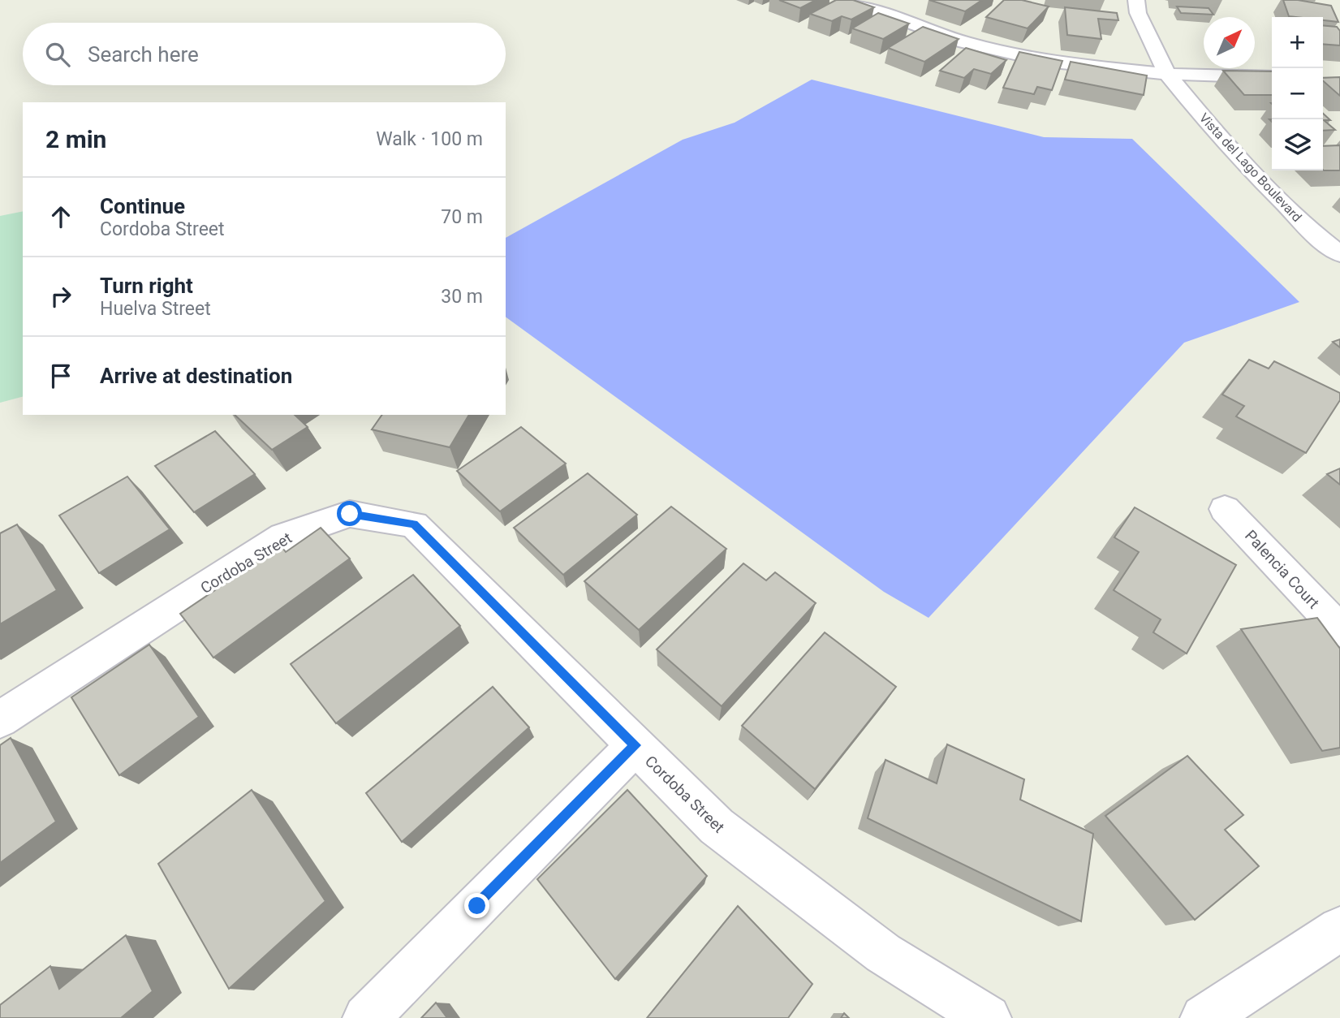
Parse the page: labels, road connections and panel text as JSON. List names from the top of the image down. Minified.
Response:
{"streets":{"street":["Vista del Lago Boulevard","Cordoba Street","Palencia Court"]},"north":"top right","page":{"map_buttons":["+","−"],"search":"Search here","heading":["2 min","Walk · 100 m"],"list":[["Continue","Cordoba Street","70 m"],["Turn right","Huelva Street","30 m"],"Arrive at destination"]}}
